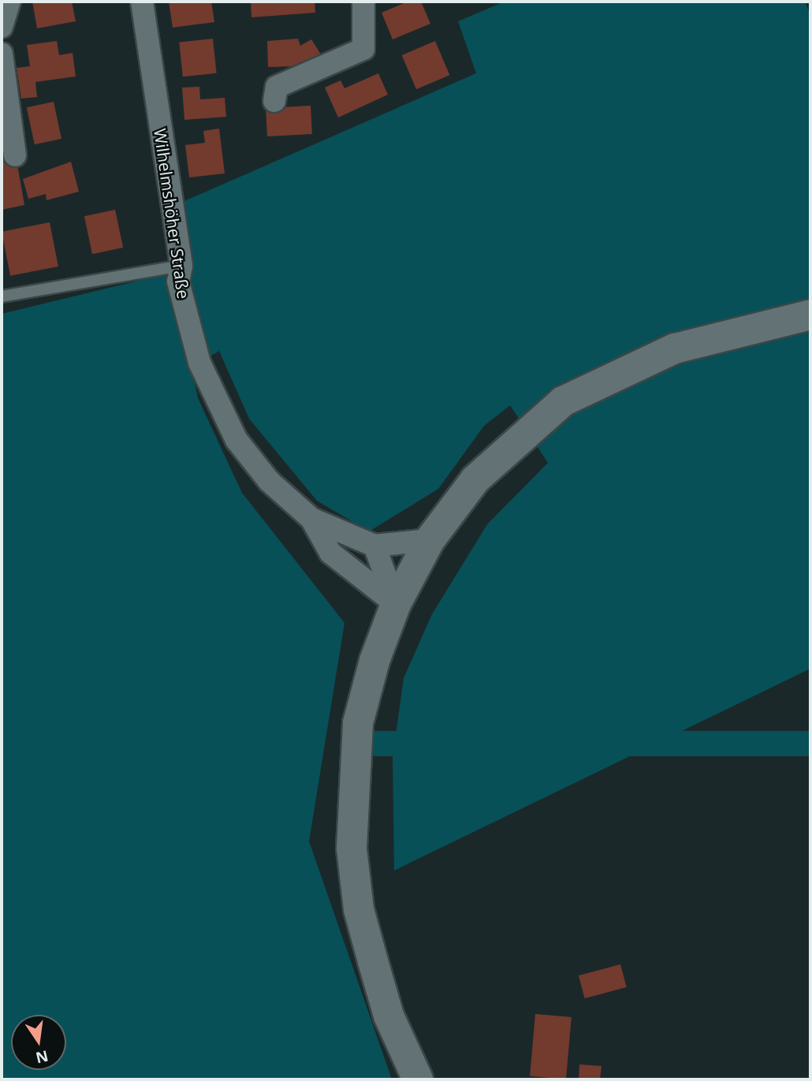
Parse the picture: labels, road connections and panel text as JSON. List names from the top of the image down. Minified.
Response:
{"streets":{"street":["Wilhelmshöher Straße"]},"north":"bottom"}
